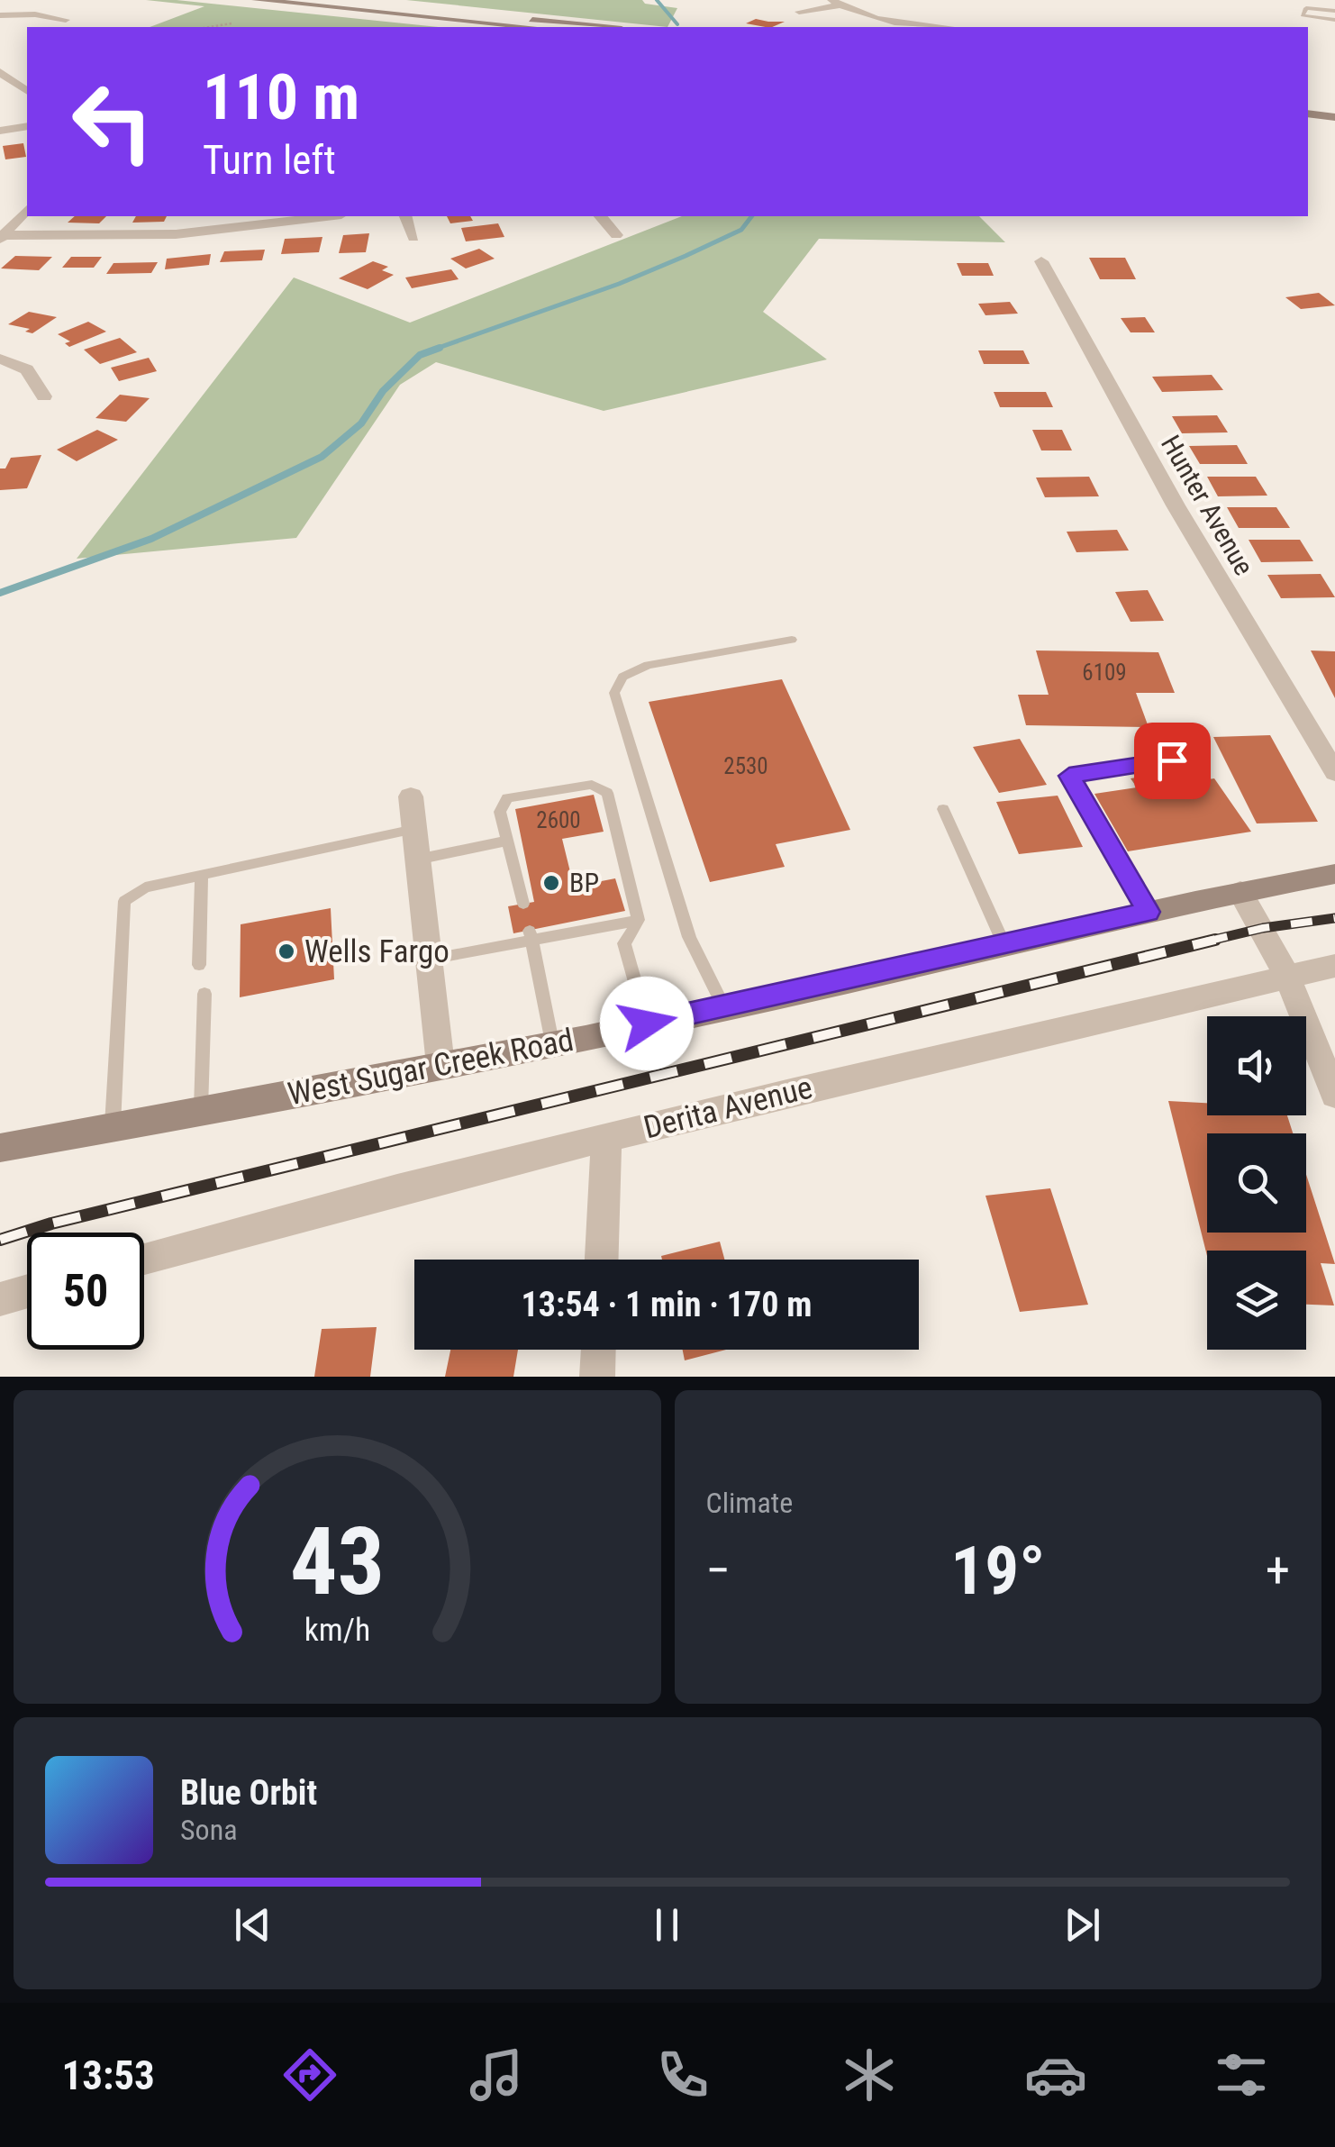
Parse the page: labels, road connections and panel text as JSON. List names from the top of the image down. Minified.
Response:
{"streets":{"main road":["West Sugar Creek Road"],"street":["Hunter Avenue","Derita Avenue"]},"places":["BP","Wells Fargo"],"house_numbers":["6109","2530","2600"],"page":{"turn":["110 m","Turn left"],"limit":"50","trip":"13:54 · 1 min · 170 m","tile":"Climate","heat":["−","19°","+"],"song":["Blue Orbit","Sona"],"tabs":"13:53","gauge":["43","km/h"]}}
